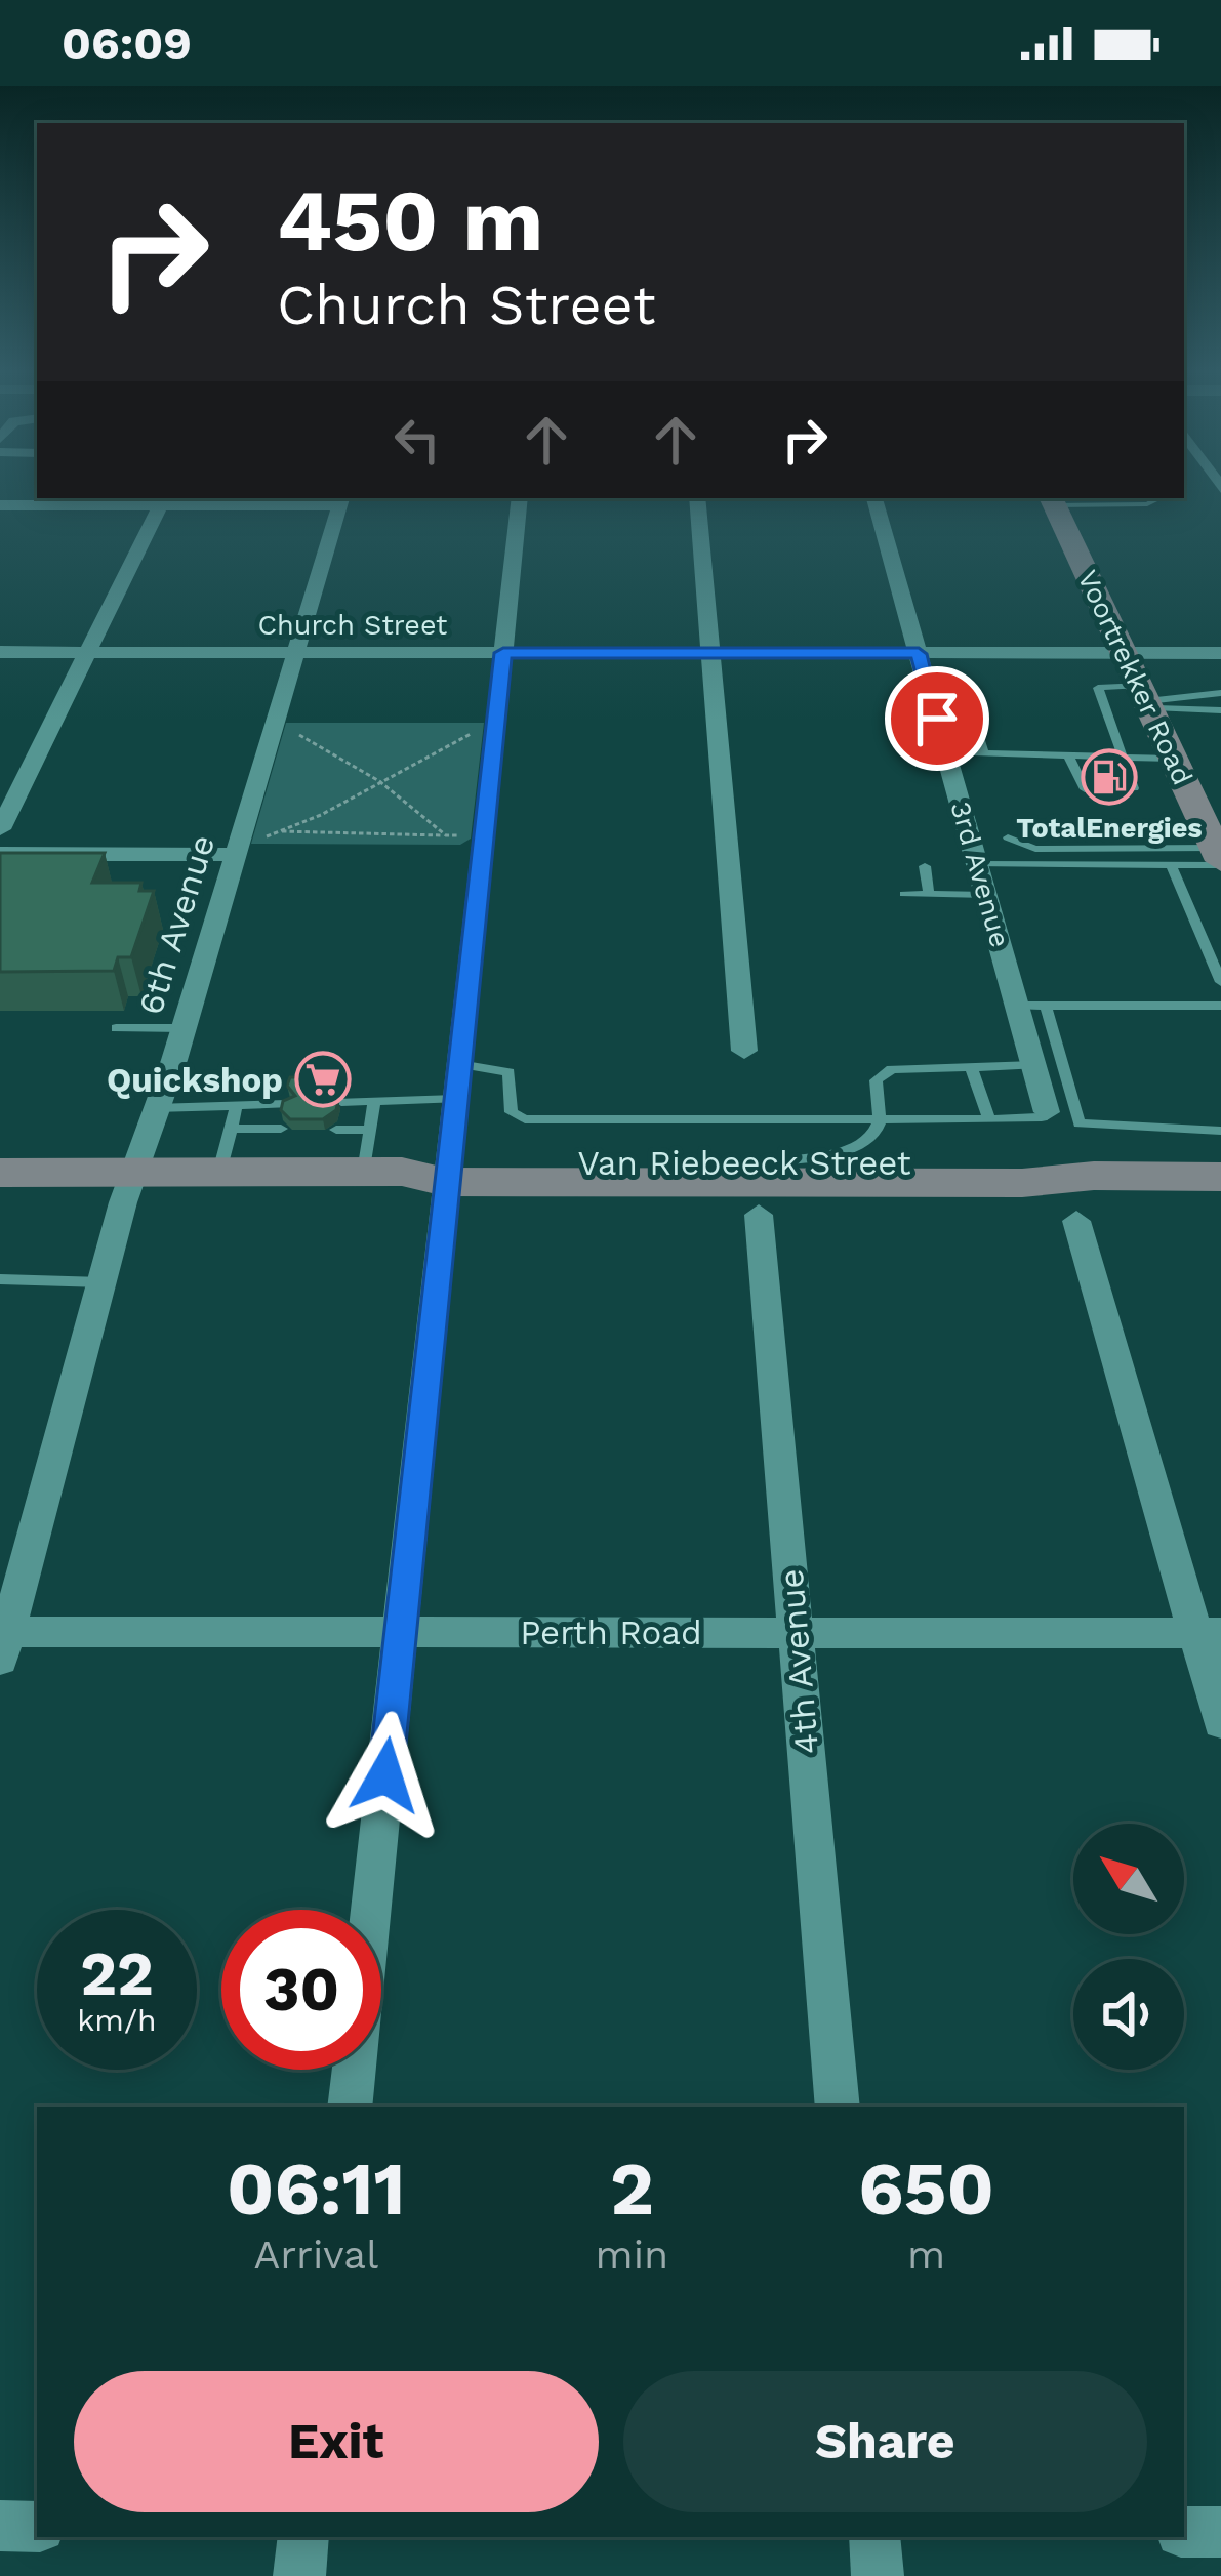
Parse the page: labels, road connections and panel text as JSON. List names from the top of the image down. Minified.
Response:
{"streets":{"main road":["Voortrekker Road","Van Riebeeck Street"],"street":["Church Street","3rd Avenue","6th Avenue","Perth Road","4th Avenue"]},"crossings":[["Church Street","Voortrekker Road"],["Church Street","3rd Avenue"],["Church Street","6th Avenue"],["6th Avenue","Van Riebeeck Street"],["6th Avenue","Perth Road"],["Perth Road","4th Avenue"]],"places":{"fuel station":["TotalEnergies"],"supermarket":["Quickshop"]},"north":"top left","page":{"status":"06:09","turn":["450 m","Church Street"],"speed":"22 km/h","limit":"30","eta":["06:11","Arrival","2","min","650","m"],"buttons":["Exit","Share"]}}
